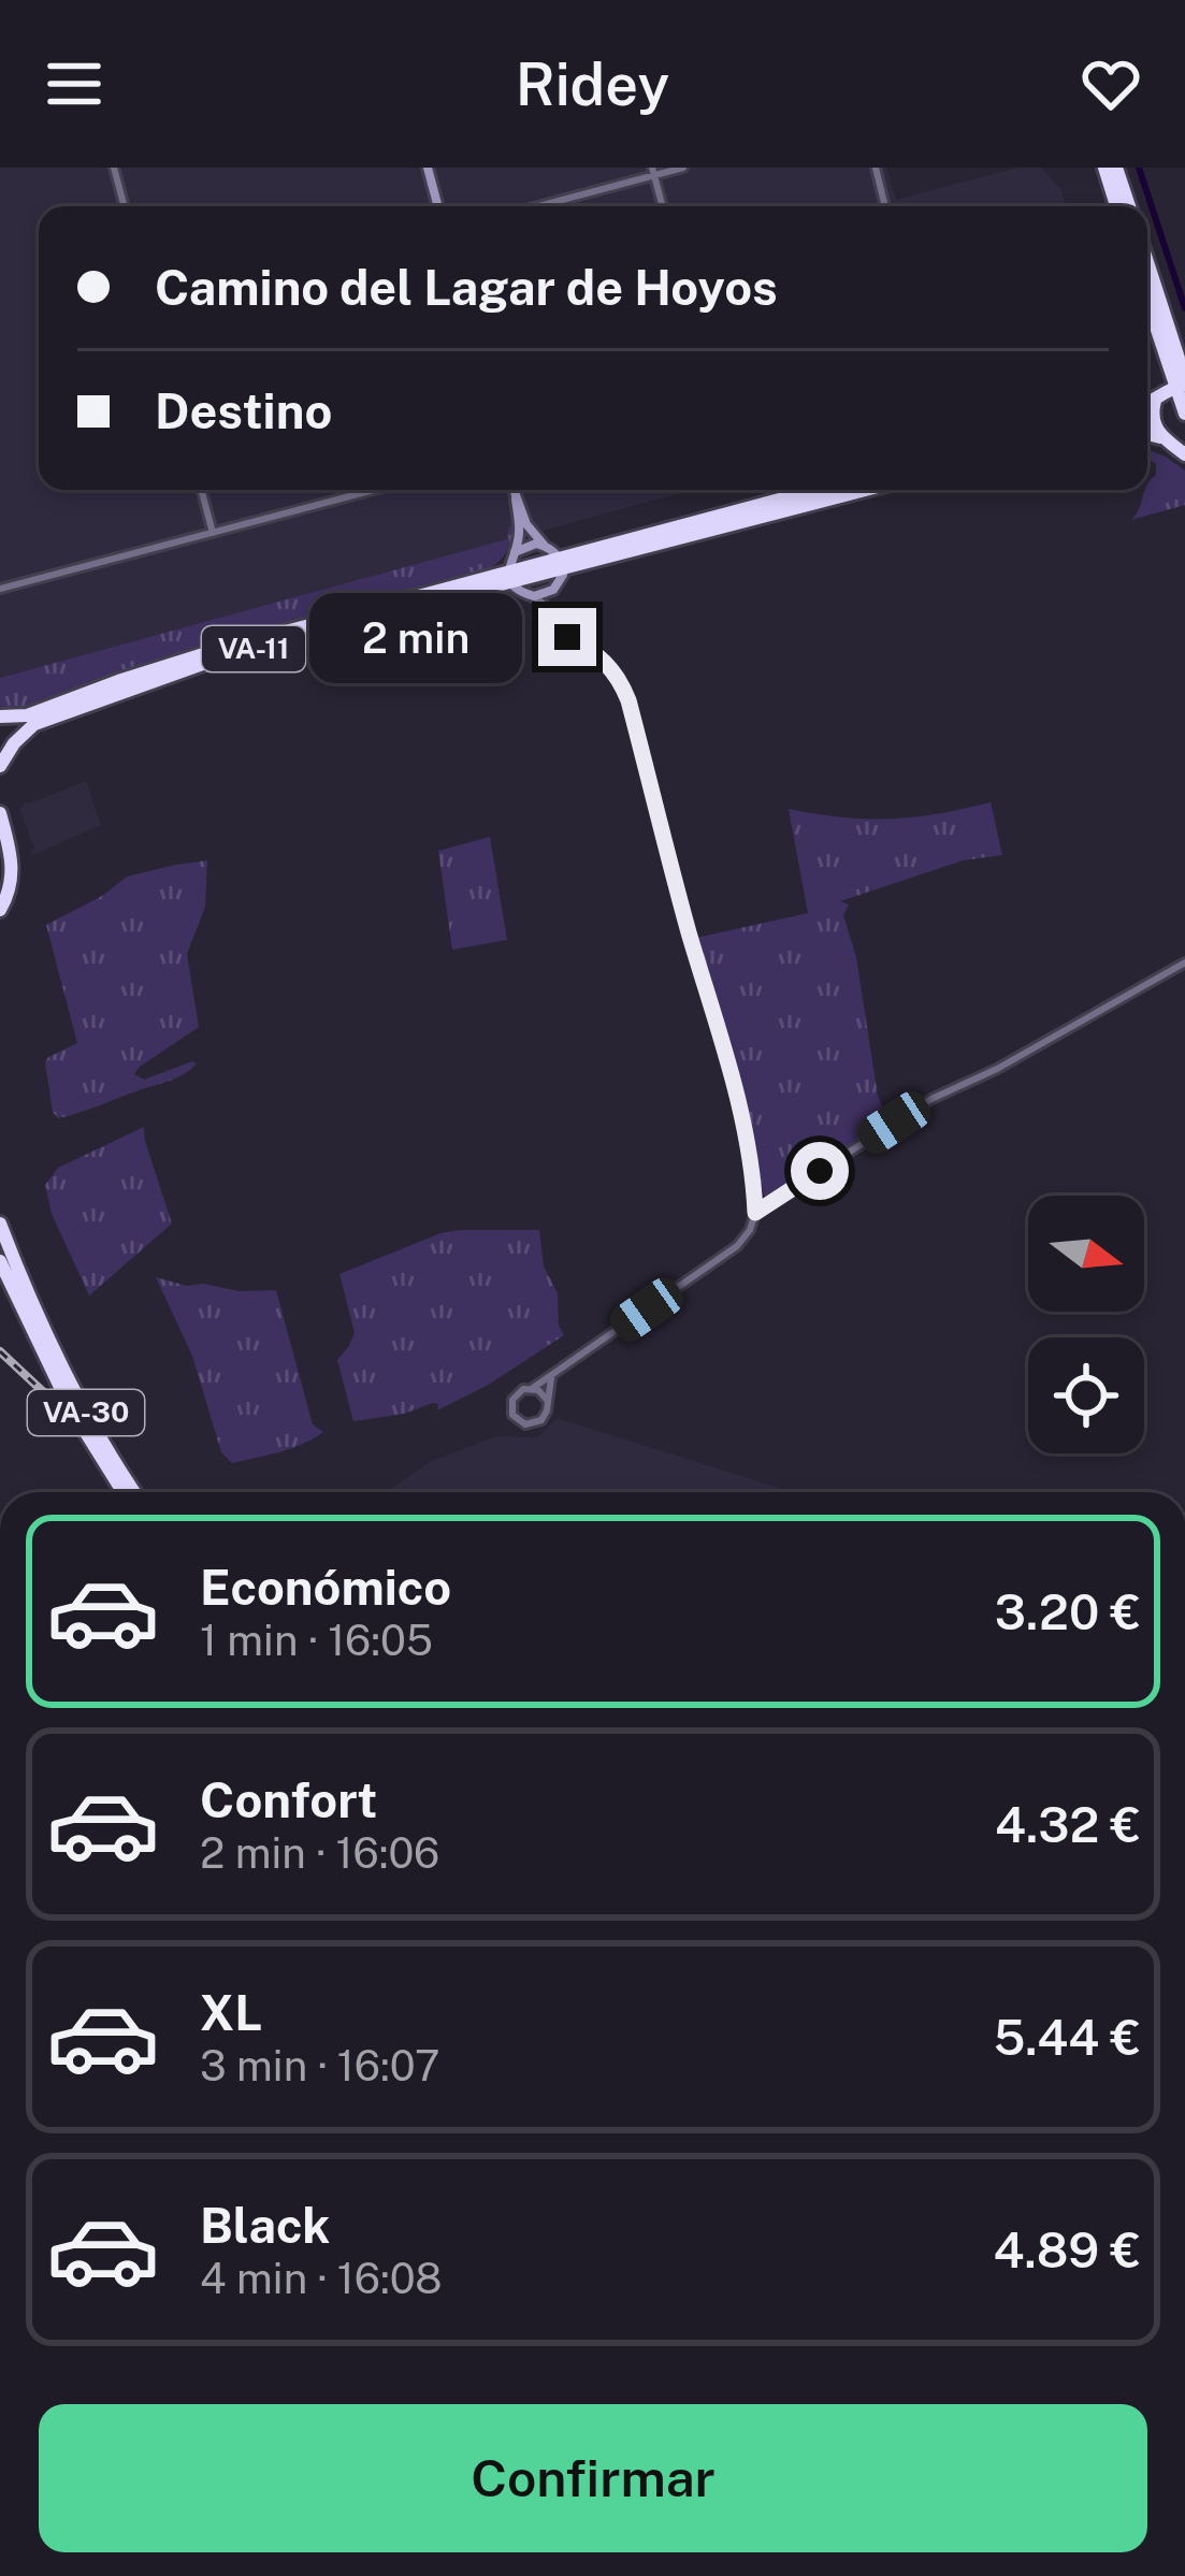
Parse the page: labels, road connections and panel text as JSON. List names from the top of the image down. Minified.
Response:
{"streets":{"highway":["VA-11","VA-30"]},"north":"right","page":{"header":"Ridey","banner":["Camino del Lagar de Hoyos","Destino"],"bubble":"2 min","list":[{"name":"Económico","note":"1 min · 16:05","value":"3.20 €"},{"name":"Confort","note":"2 min · 16:06","value":"4.32 €"},{"name":"XL","note":"3 min · 16:07","value":"5.44 €"},{"name":"Black","note":"4 min · 16:08","value":"4.89 €"}],"buttons":"Confirmar"}}
